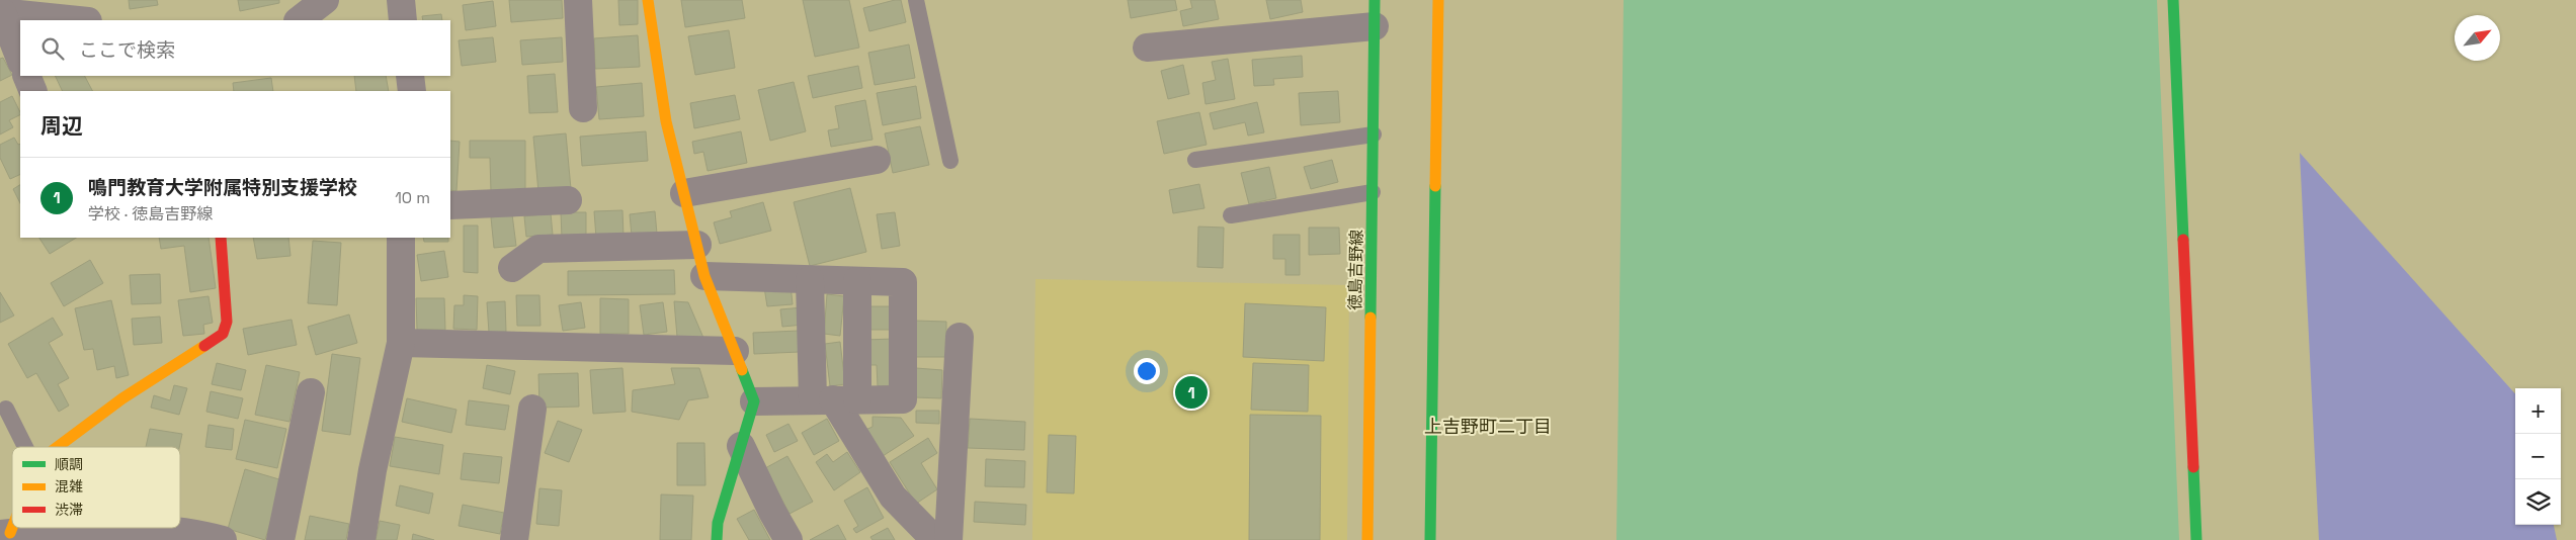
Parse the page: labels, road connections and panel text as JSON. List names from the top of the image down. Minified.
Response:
{"streets":{"street":["徳島吉野線"]},"districts":["上吉野町二丁目"],"legend":["順調","混雑","渋滞"],"north":"top right","page":{"search":"ここで検索","heading":"周辺","list":[{"mark":"1","name":"鳴門教育大学附属特別支援学校","note":"学校 · 徳島吉野線","value":"10 m"}],"pins":"1","map_buttons":["+","−"]}}
